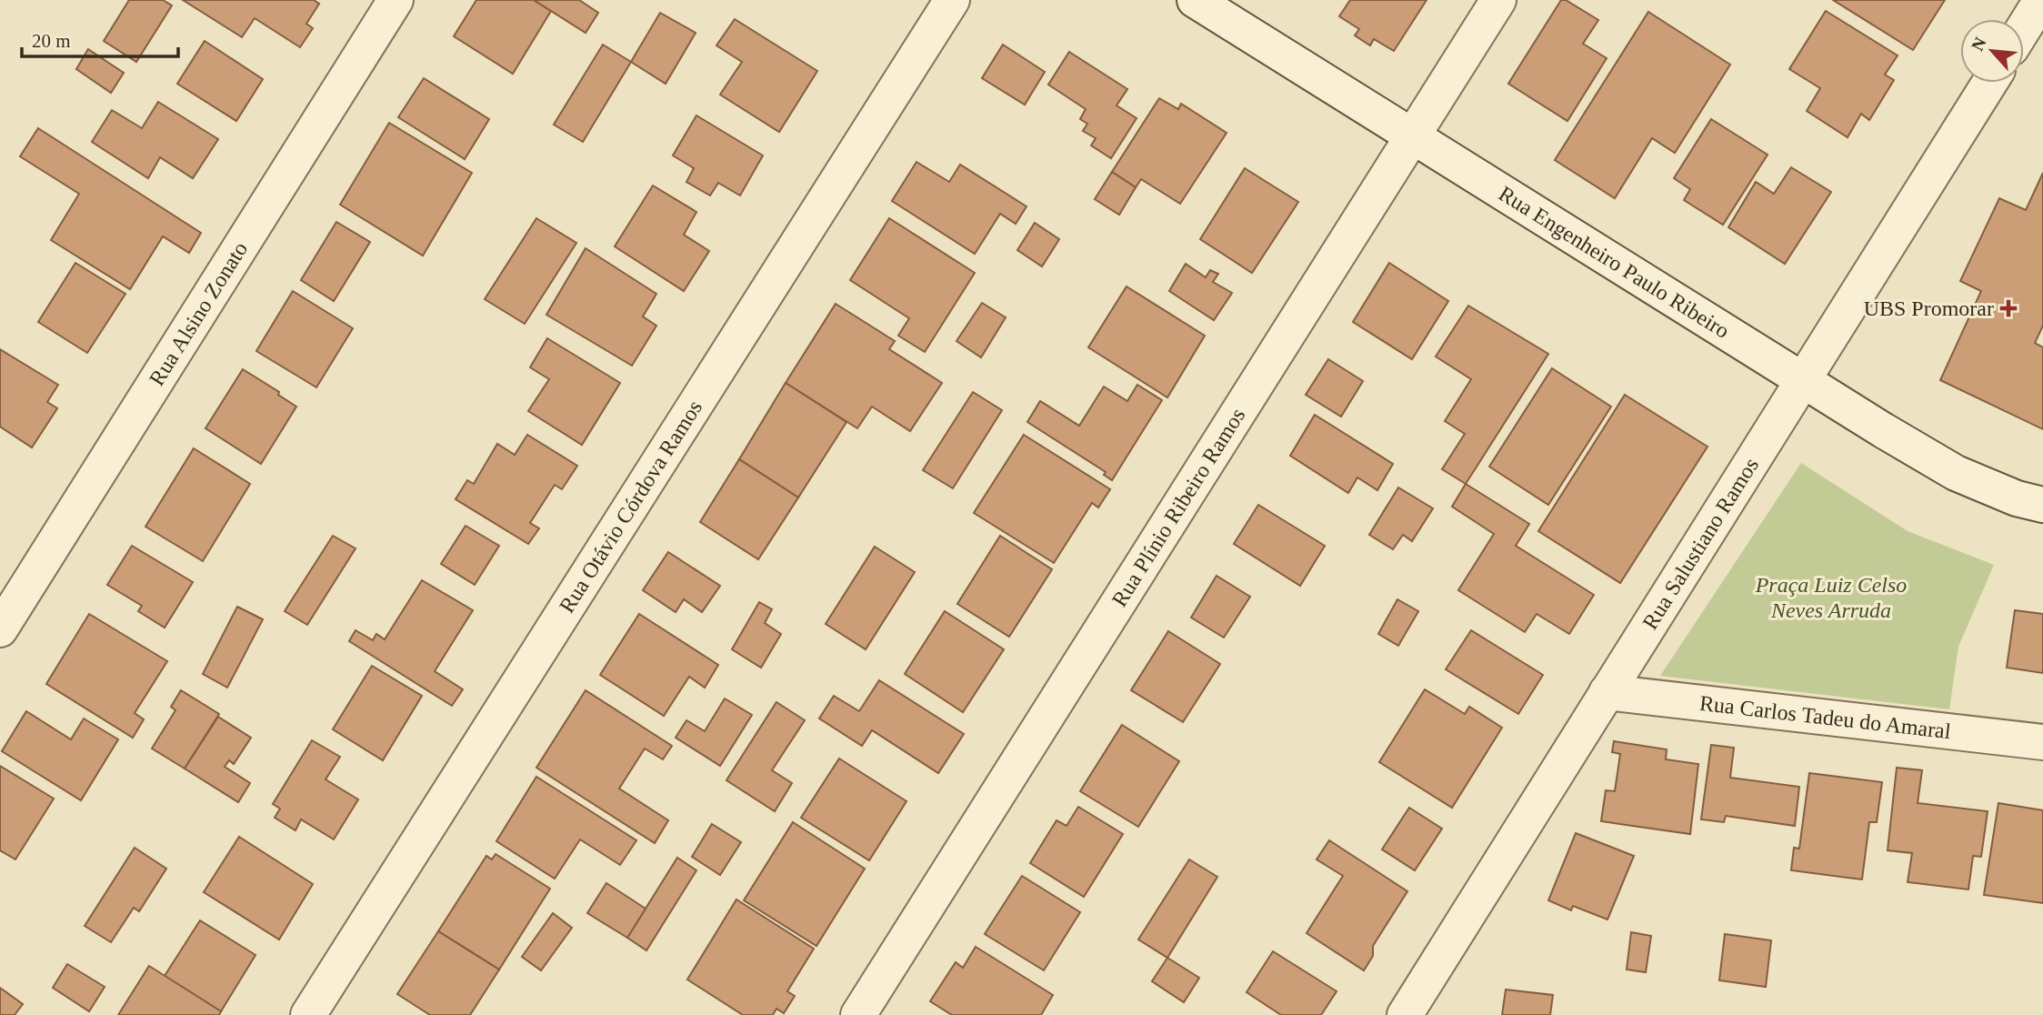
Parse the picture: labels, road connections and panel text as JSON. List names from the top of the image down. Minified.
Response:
{"streets":{"street":["Rua Engenheiro Paulo Ribeiro","Rua Alsino Zonato","Rua Otávio Córdova Ramos","Rua Plínio Ribeiro Ramos","Rua Salustiano Ramos","Rua Carlos Tadeu do Amaral"]},"crossings":[["Rua Engenheiro Paulo Ribeiro","Rua Plínio Ribeiro Ramos"],["Rua Engenheiro Paulo Ribeiro","Rua Salustiano Ramos"],["Rua Salustiano Ramos","Rua Carlos Tadeu do Amaral"]],"parks":["Praça Luiz Celso Neves Arruda"],"places":{"health":["UBS Promorar"]},"scale_bar":"20 m","north":"top left"}
